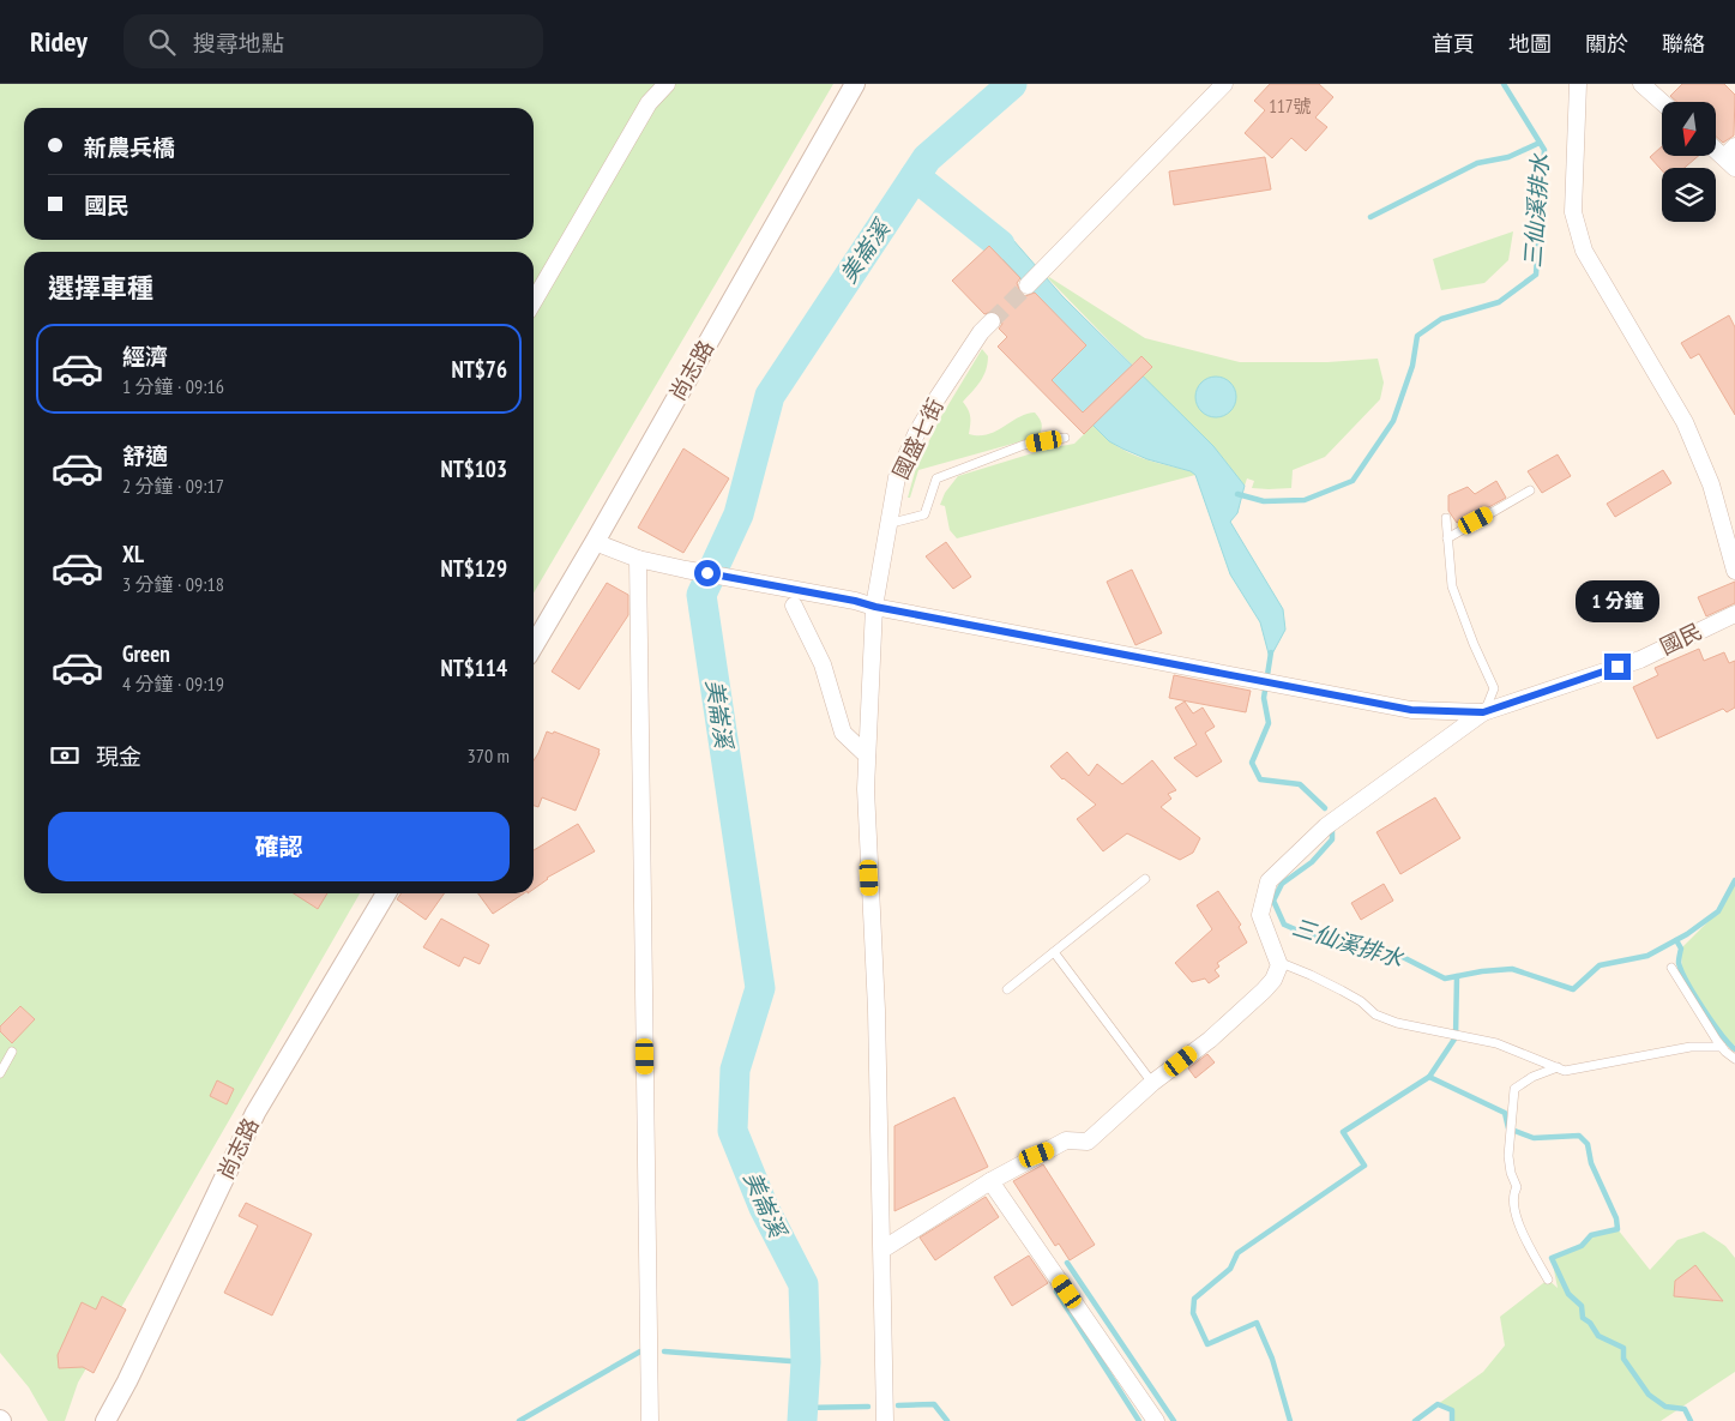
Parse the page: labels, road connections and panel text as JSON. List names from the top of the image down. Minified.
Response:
{"streets":{"street":["尚志路","國盛七街","國民"]},"crossings":[["尚志路","國民"],["國盛七街","國民"]],"water":["三仙溪排水","美崙溪"],"house_numbers":["117號"],"north":"bottom","page":{"header":"Ridey","search":"搜尋地點","nav":["首頁","地圖","關於","聯絡"],"banner":["新農兵橋","國民"],"heading":"選擇車種","list":[{"name":"經濟","note":"1 分鐘 · 09:16","value":"NT$76"},{"name":"舒適","note":"2 分鐘 · 09:17","value":"NT$103"},{"name":"XL","note":"3 分鐘 · 09:18","value":"NT$129"},{"name":"Green","note":"4 分鐘 · 09:19","value":"NT$114"}],"bubble":"1 分鐘","pay":["現金","370 m"],"buttons":"確認"}}
